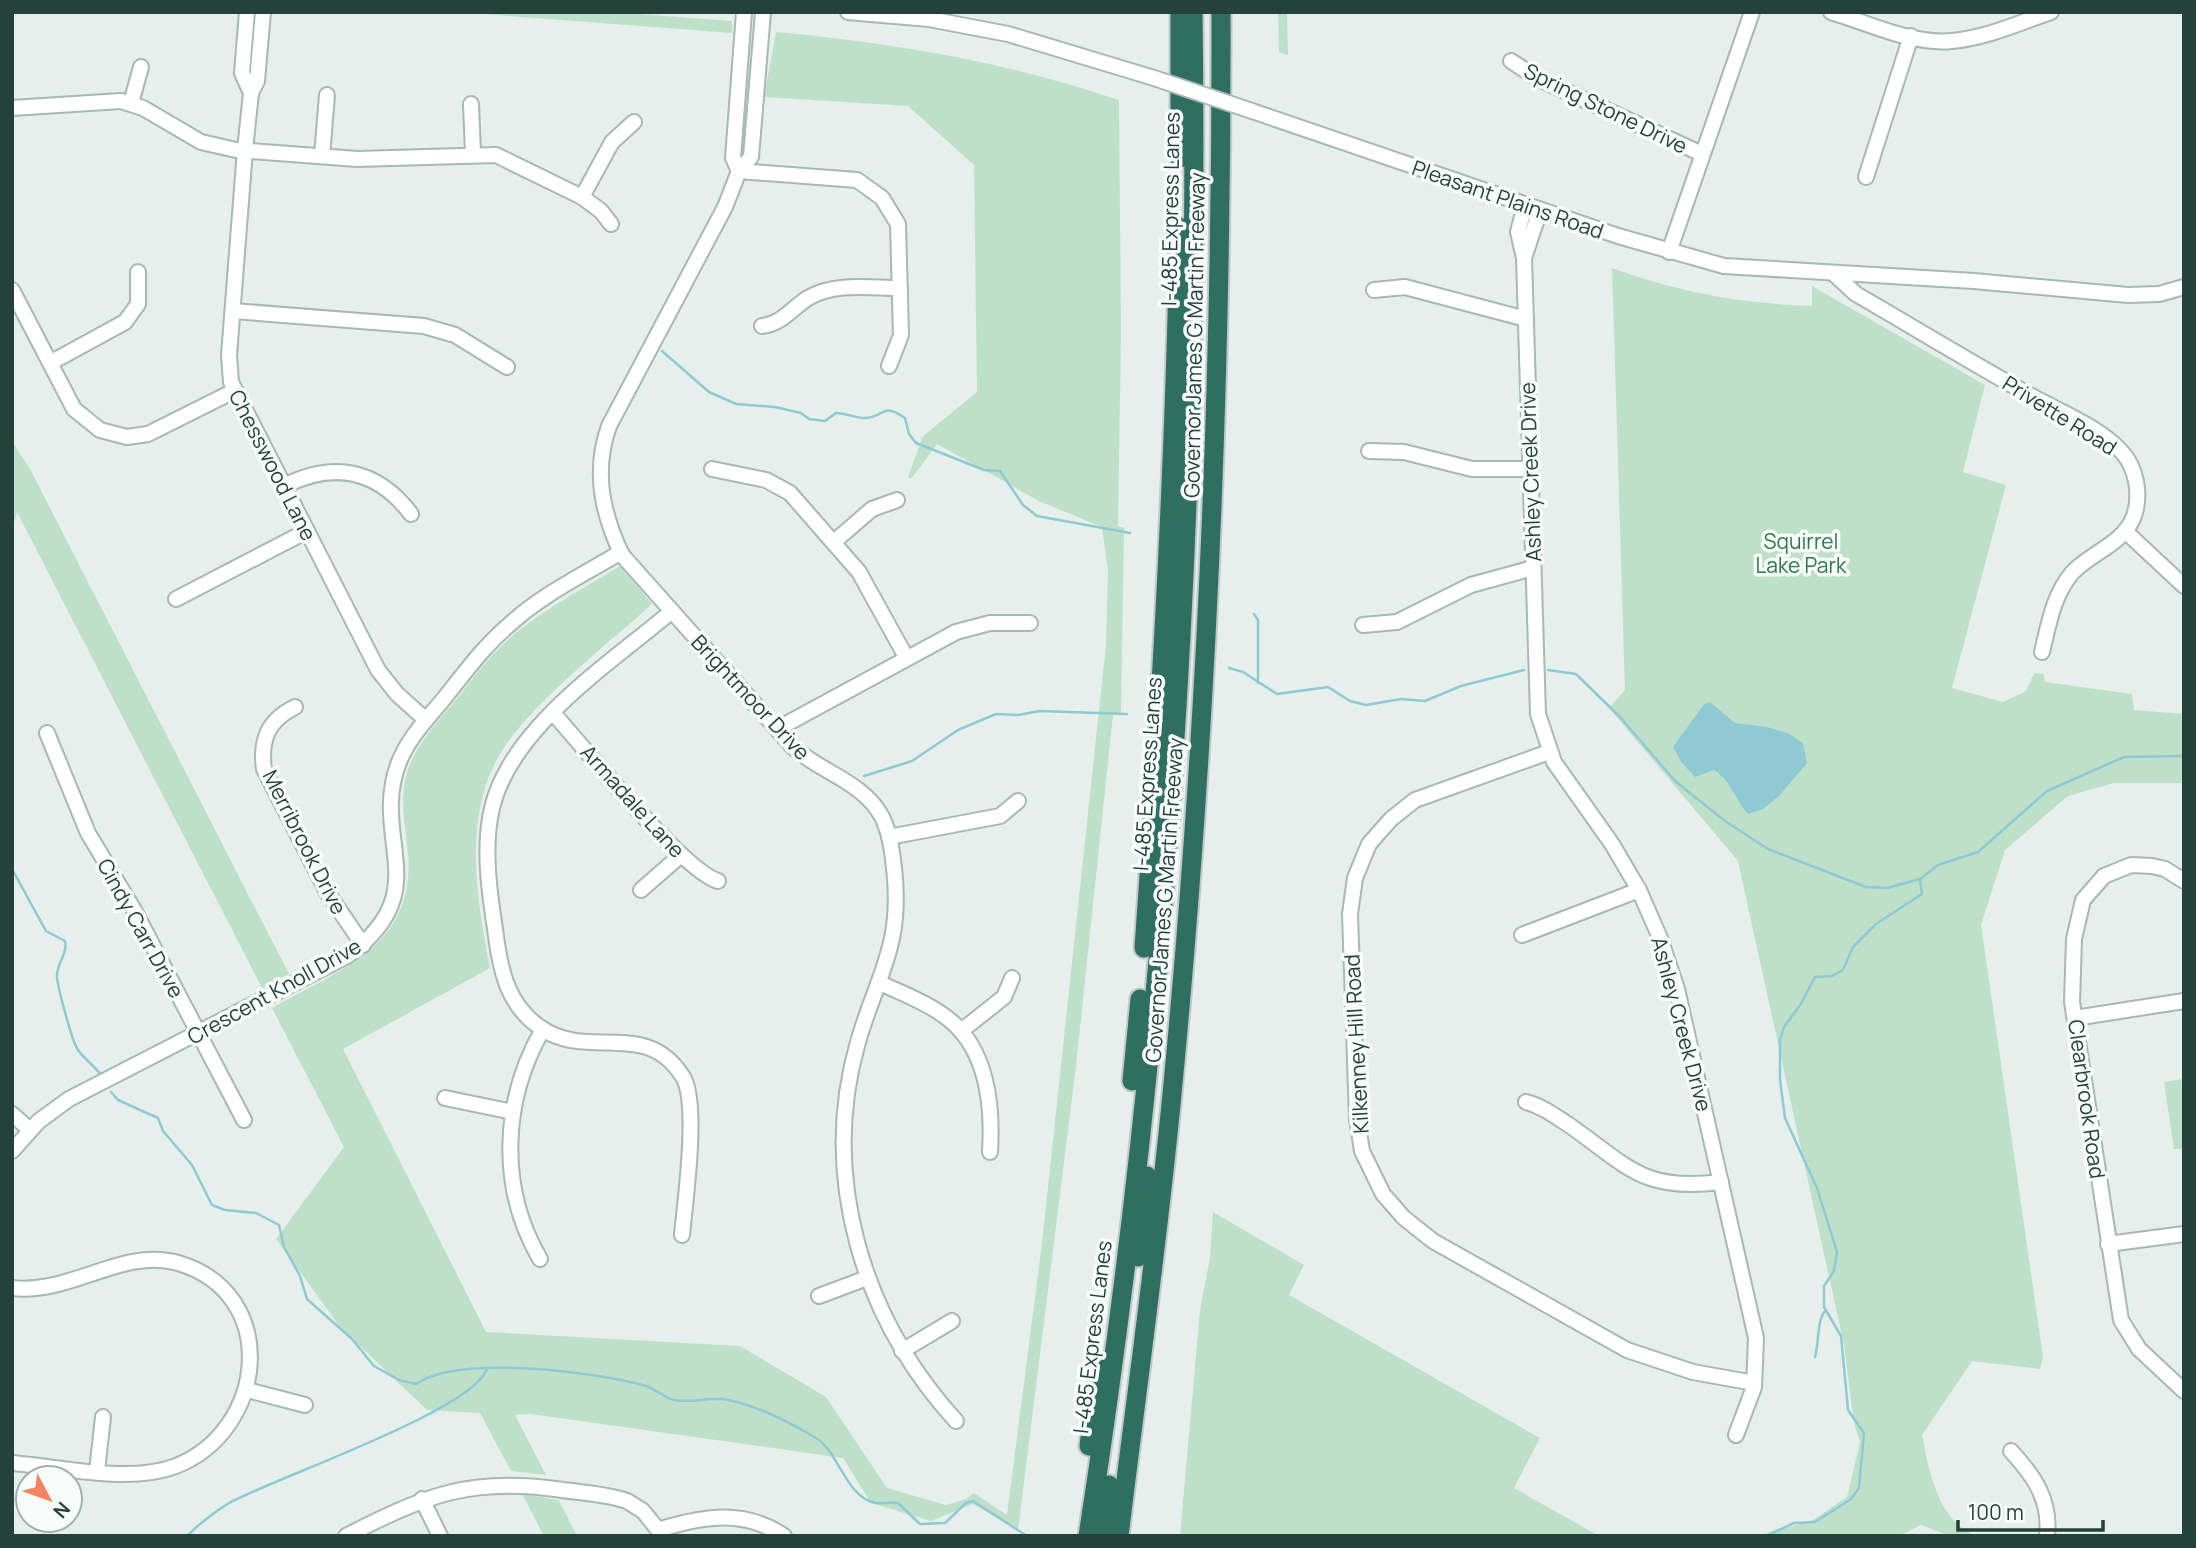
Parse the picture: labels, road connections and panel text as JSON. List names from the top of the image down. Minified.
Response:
{"streets":{"highway":["I-485 Express Lanes","Governor James G Martin Freeway"],"street":["Spring Stone Drive","Pleasant Plains Road","Privette Road","Chesswood Lane","Ashley Creek Drive","Brightmoor Drive","Armadale Lane","Merribrook Drive","Cindy Carr Drive","Crescent Knoll Drive","Kilkenney Hill Road","Clearbrook Road"]},"crossings":[["Pleasant Plains Road","Privette Road"],["Pleasant Plains Road","Ashley Creek Drive"],["I-485 Express Lanes","Governor James G Martin Freeway"],["Chesswood Lane","Crescent Knoll Drive"],["Ashley Creek Drive","Kilkenney Hill Road"],["Brightmoor Drive","Crescent Knoll Drive"],["Merribrook Drive","Crescent Knoll Drive"],["Cindy Carr Drive","Crescent Knoll Drive"]],"parks":["Squirrel Lake Park"],"scale_bar":"100 m","north":"bottom right"}
